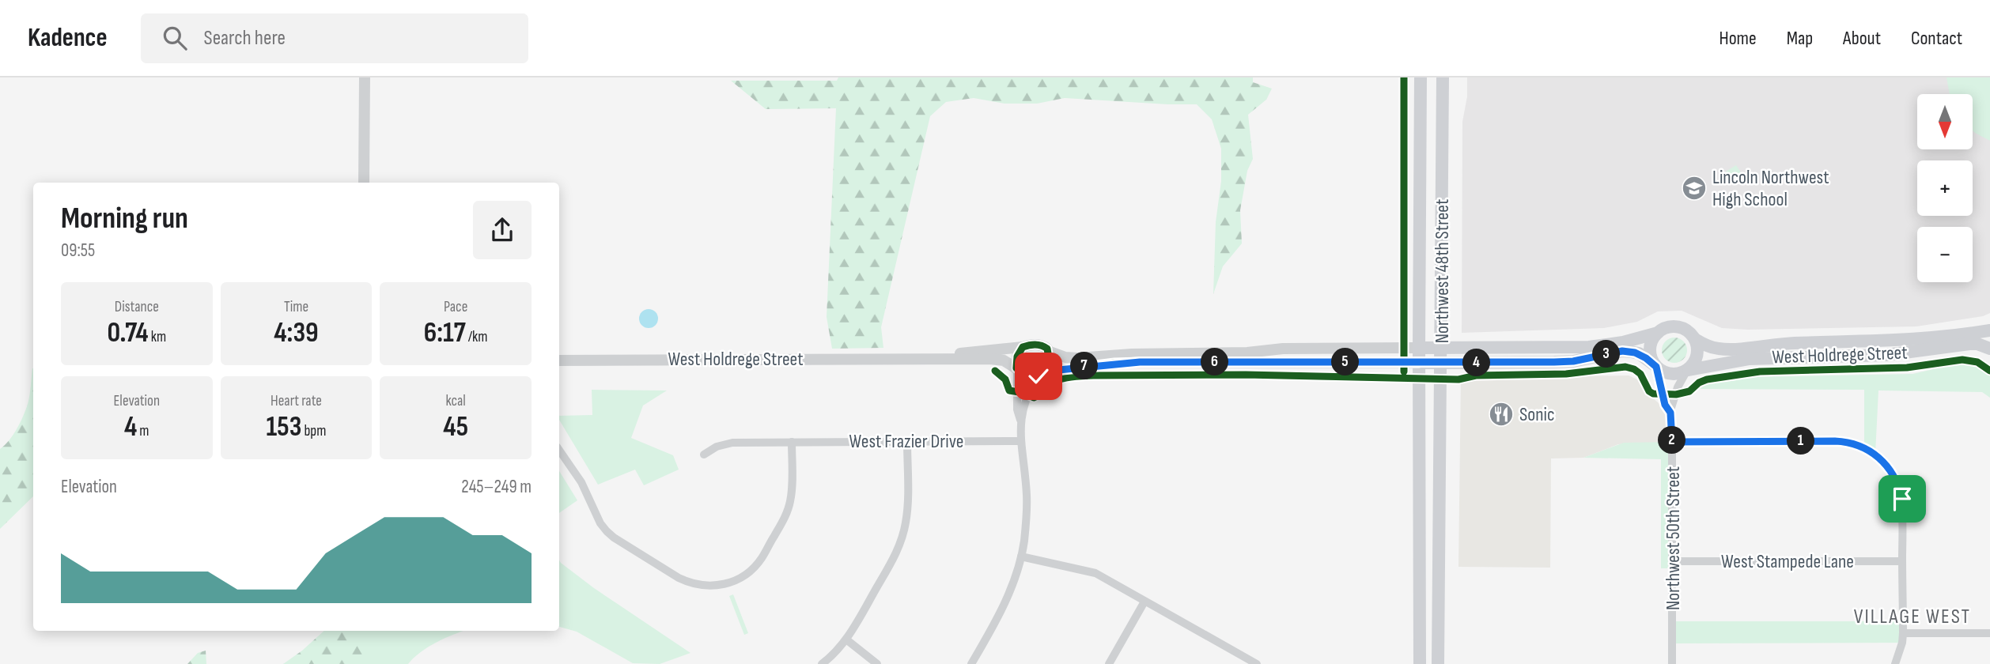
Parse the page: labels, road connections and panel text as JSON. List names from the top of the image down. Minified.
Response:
{"streets":{"main road":["Northwest 48th Street","West Holdrege Street"],"street":["West Frazier Drive","Northwest 50th Street","West Stampede Lane"]},"crossings":[["West Holdrege Street","Northwest 50th Street"],["Northwest 50th Street","West Stampede Lane"]],"districts":["VILLAGE WEST"],"places":{"school or university":["Lincoln Northwest High School"],"restaurant":["Sonic"]},"north":"bottom","page":{"header":"Kadence","search":"Search here","nav":["Home","Map","About","Contact"],"map_buttons":["+","−"],"heading":["Morning run","09:55"],"stats":[["Distance","0.74 km"],["Time","4:39"],["Pace","6:17 /km"],["Elevation","4 m"],["Heart rate","153 bpm"],["kcal","45"]],"pins":["3","5","6","4","7","2","1"],"chart":["Elevation","245–249 m"]}}
